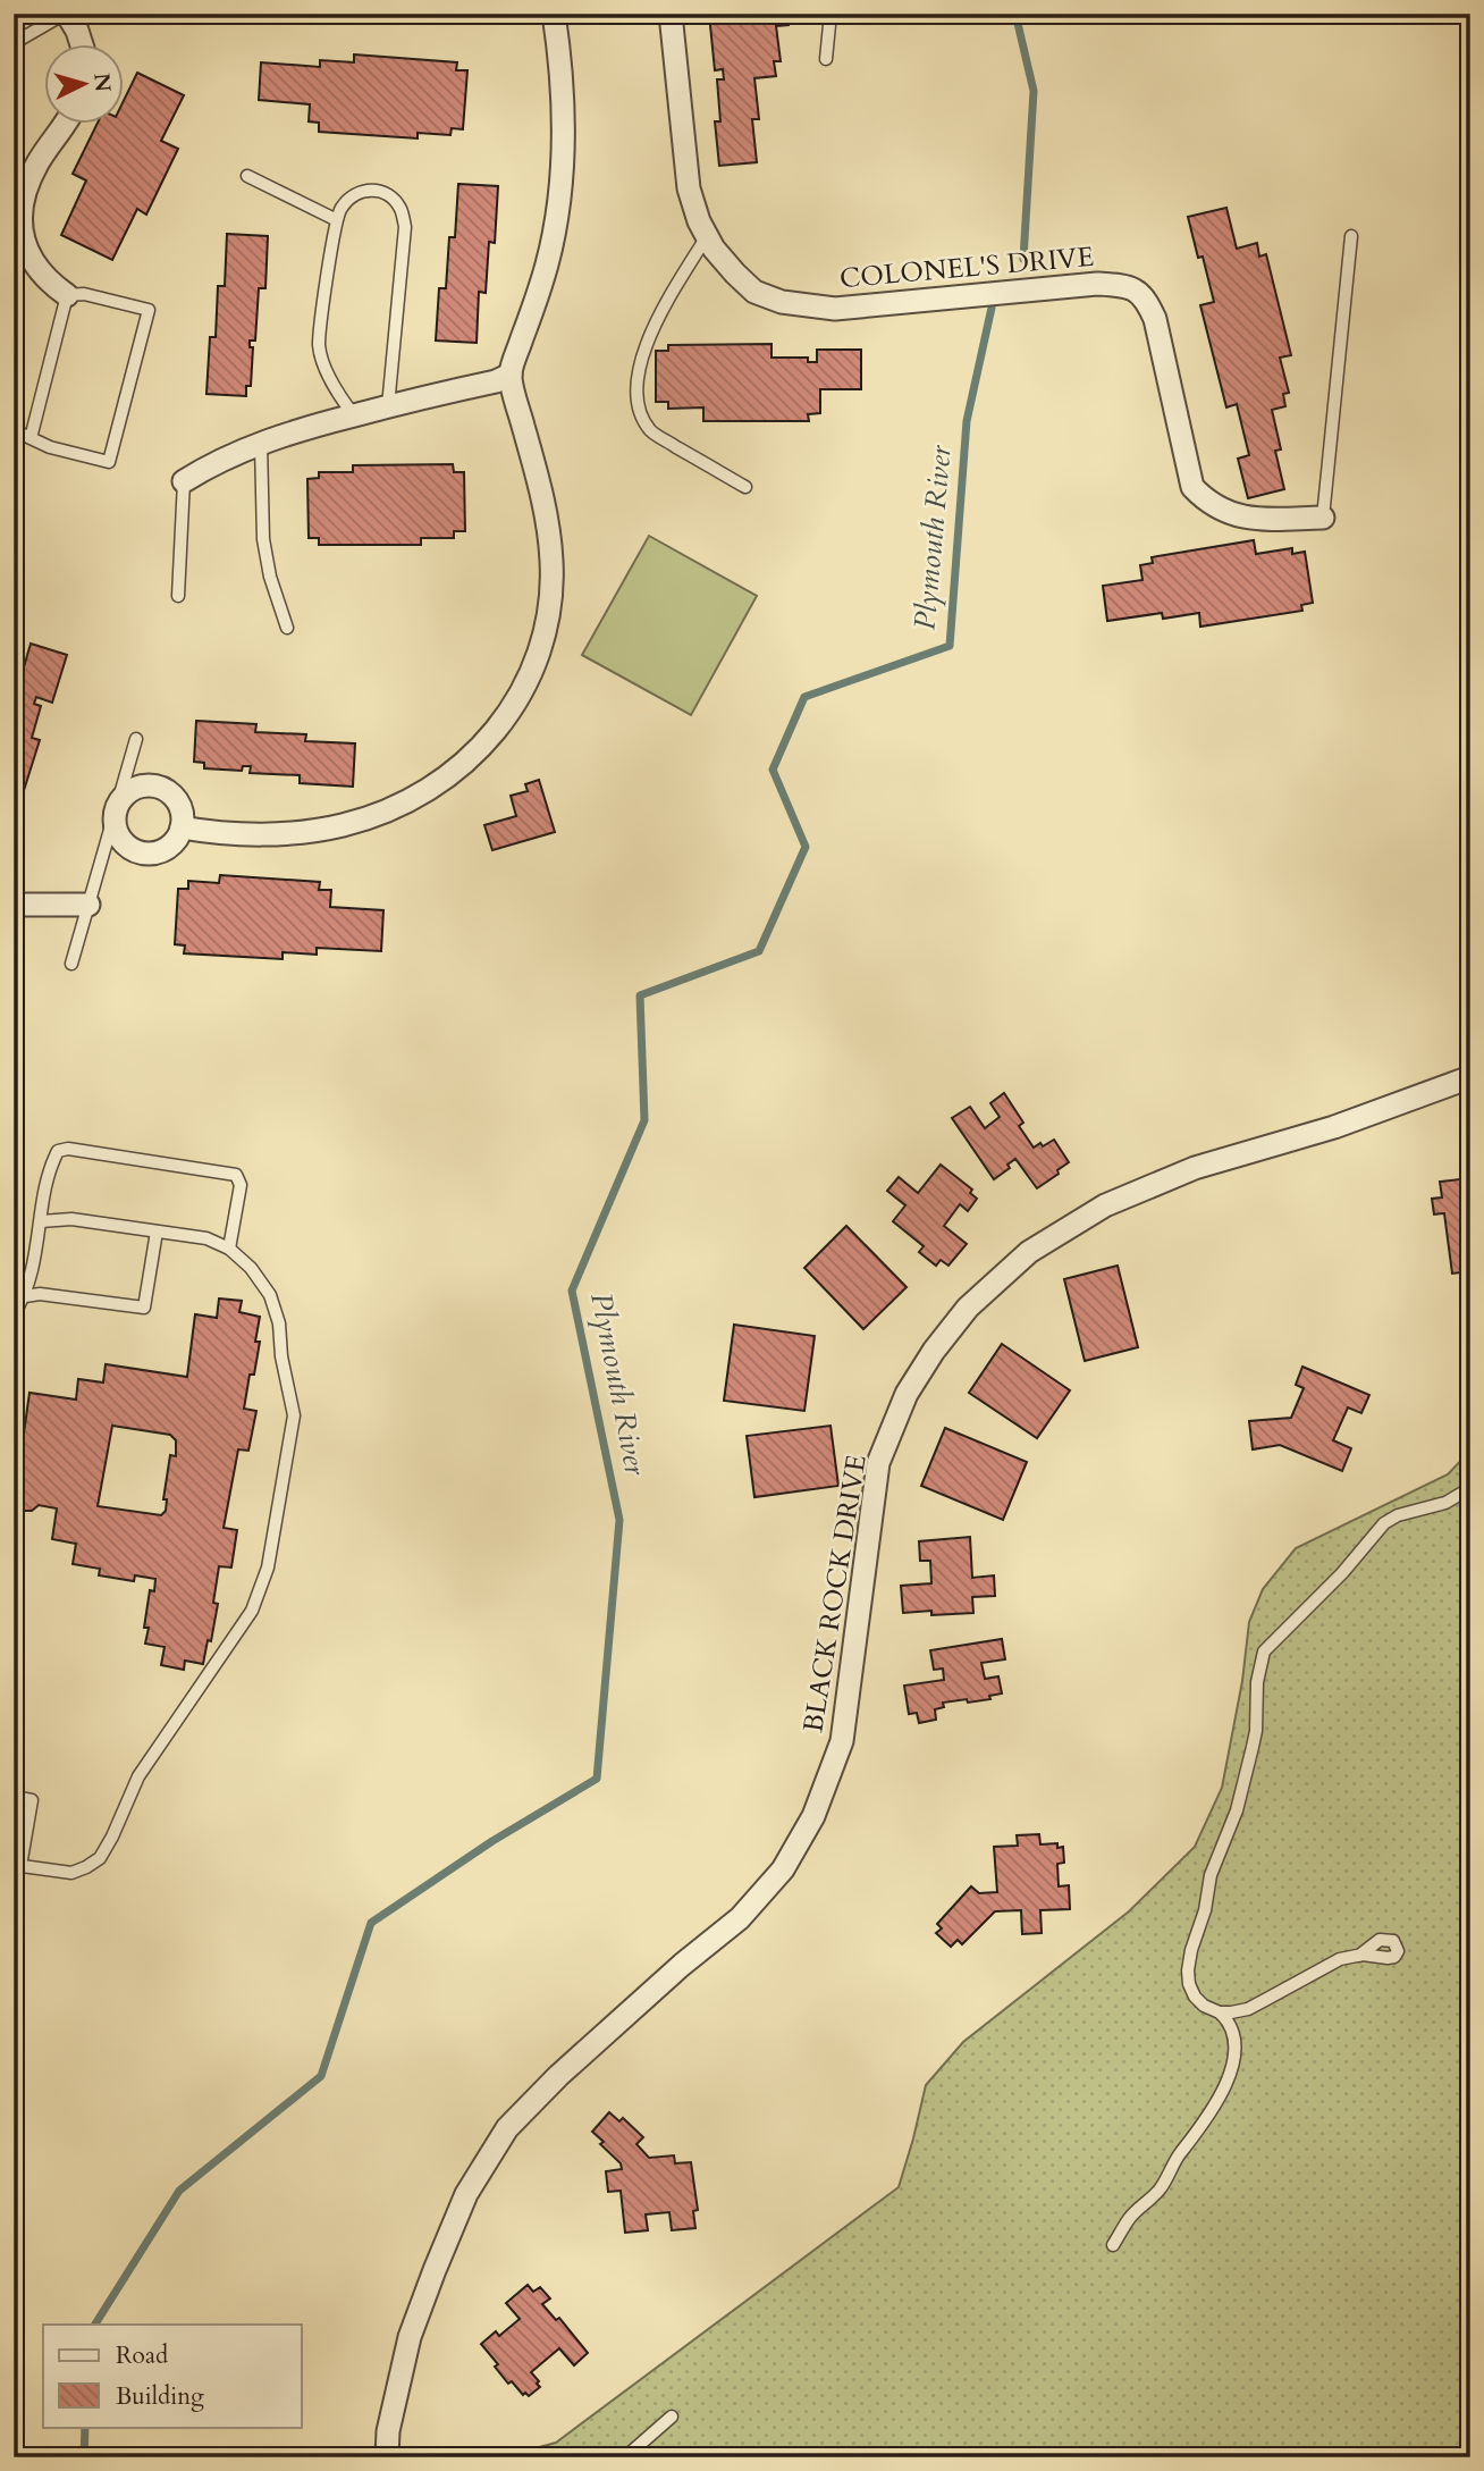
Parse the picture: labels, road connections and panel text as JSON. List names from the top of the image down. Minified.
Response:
{"streets":{"street":["COLONEL'S DRIVE","BLACK ROCK DRIVE"]},"water":["Plymouth River"],"legend":["Road","Building"],"north":"right"}
